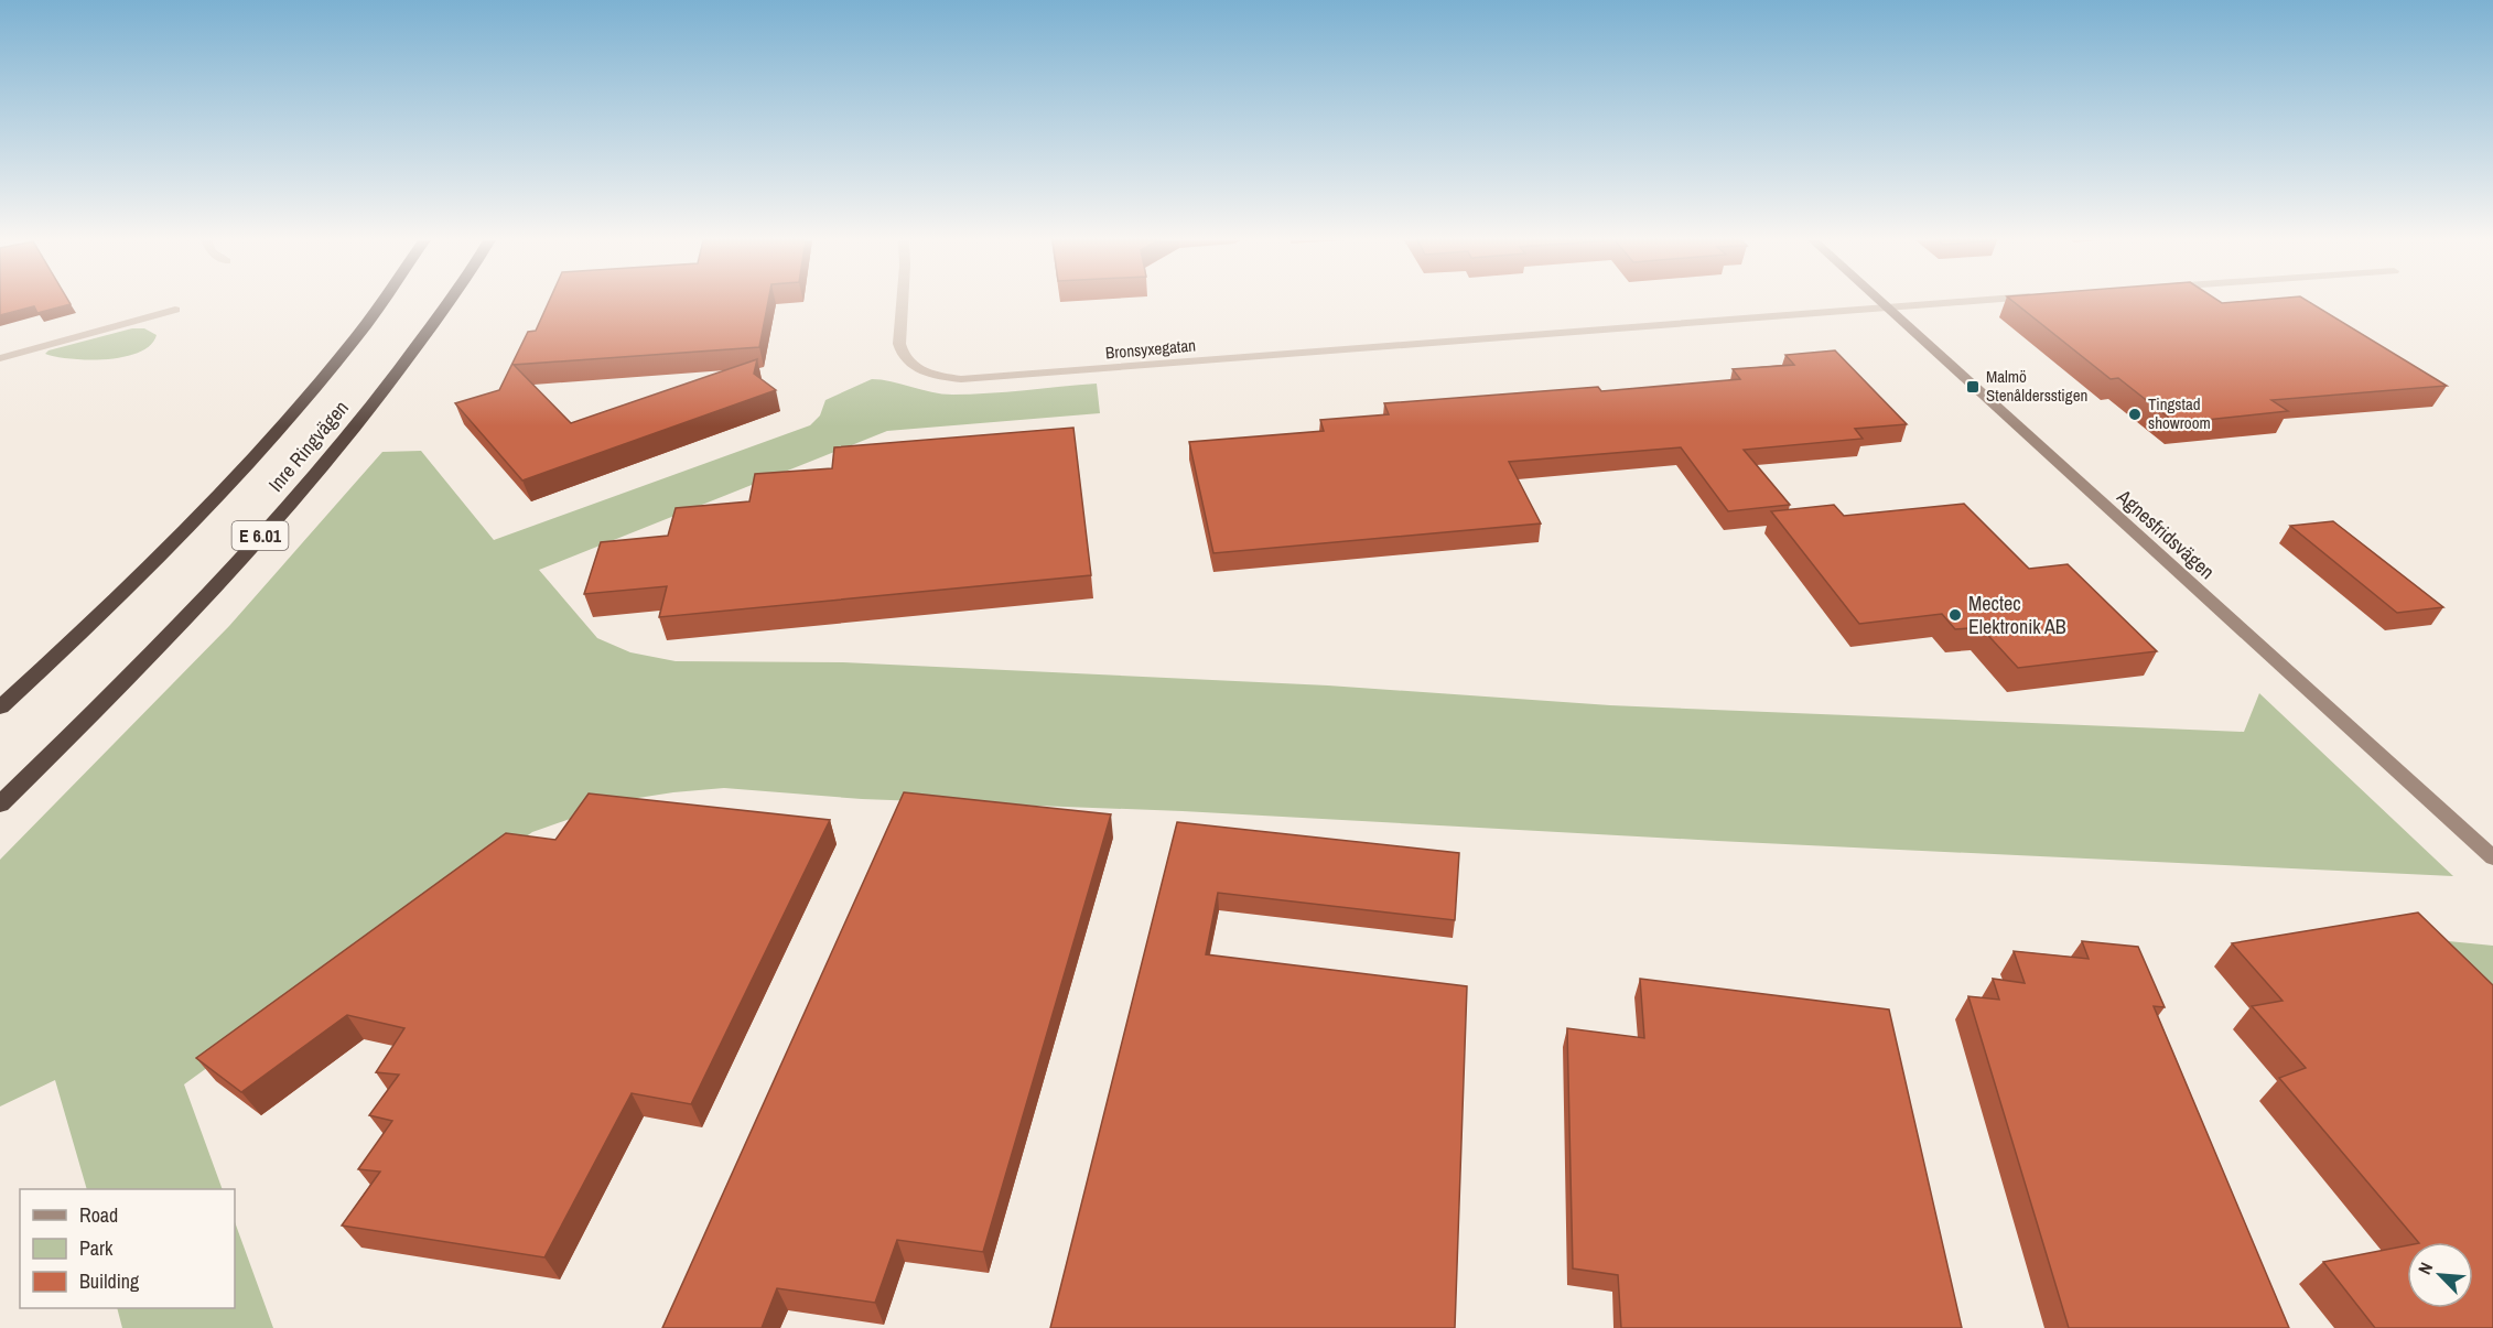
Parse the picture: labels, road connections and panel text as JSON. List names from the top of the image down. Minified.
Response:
{"streets":{"highway":["Inre Ringvägen","E 6.01"],"main road":["Agnesfridsvägen"],"street":["Bronsyxegatan"]},"crossings":[["Bronsyxegatan","Agnesfridsvägen"]],"places":{"transit":["Malmö Stenåldersstigen"],"other":["Tingstad showroom","Mectec Elektronik AB"]},"legend":["Road","Park","Building"],"north":"top left"}
